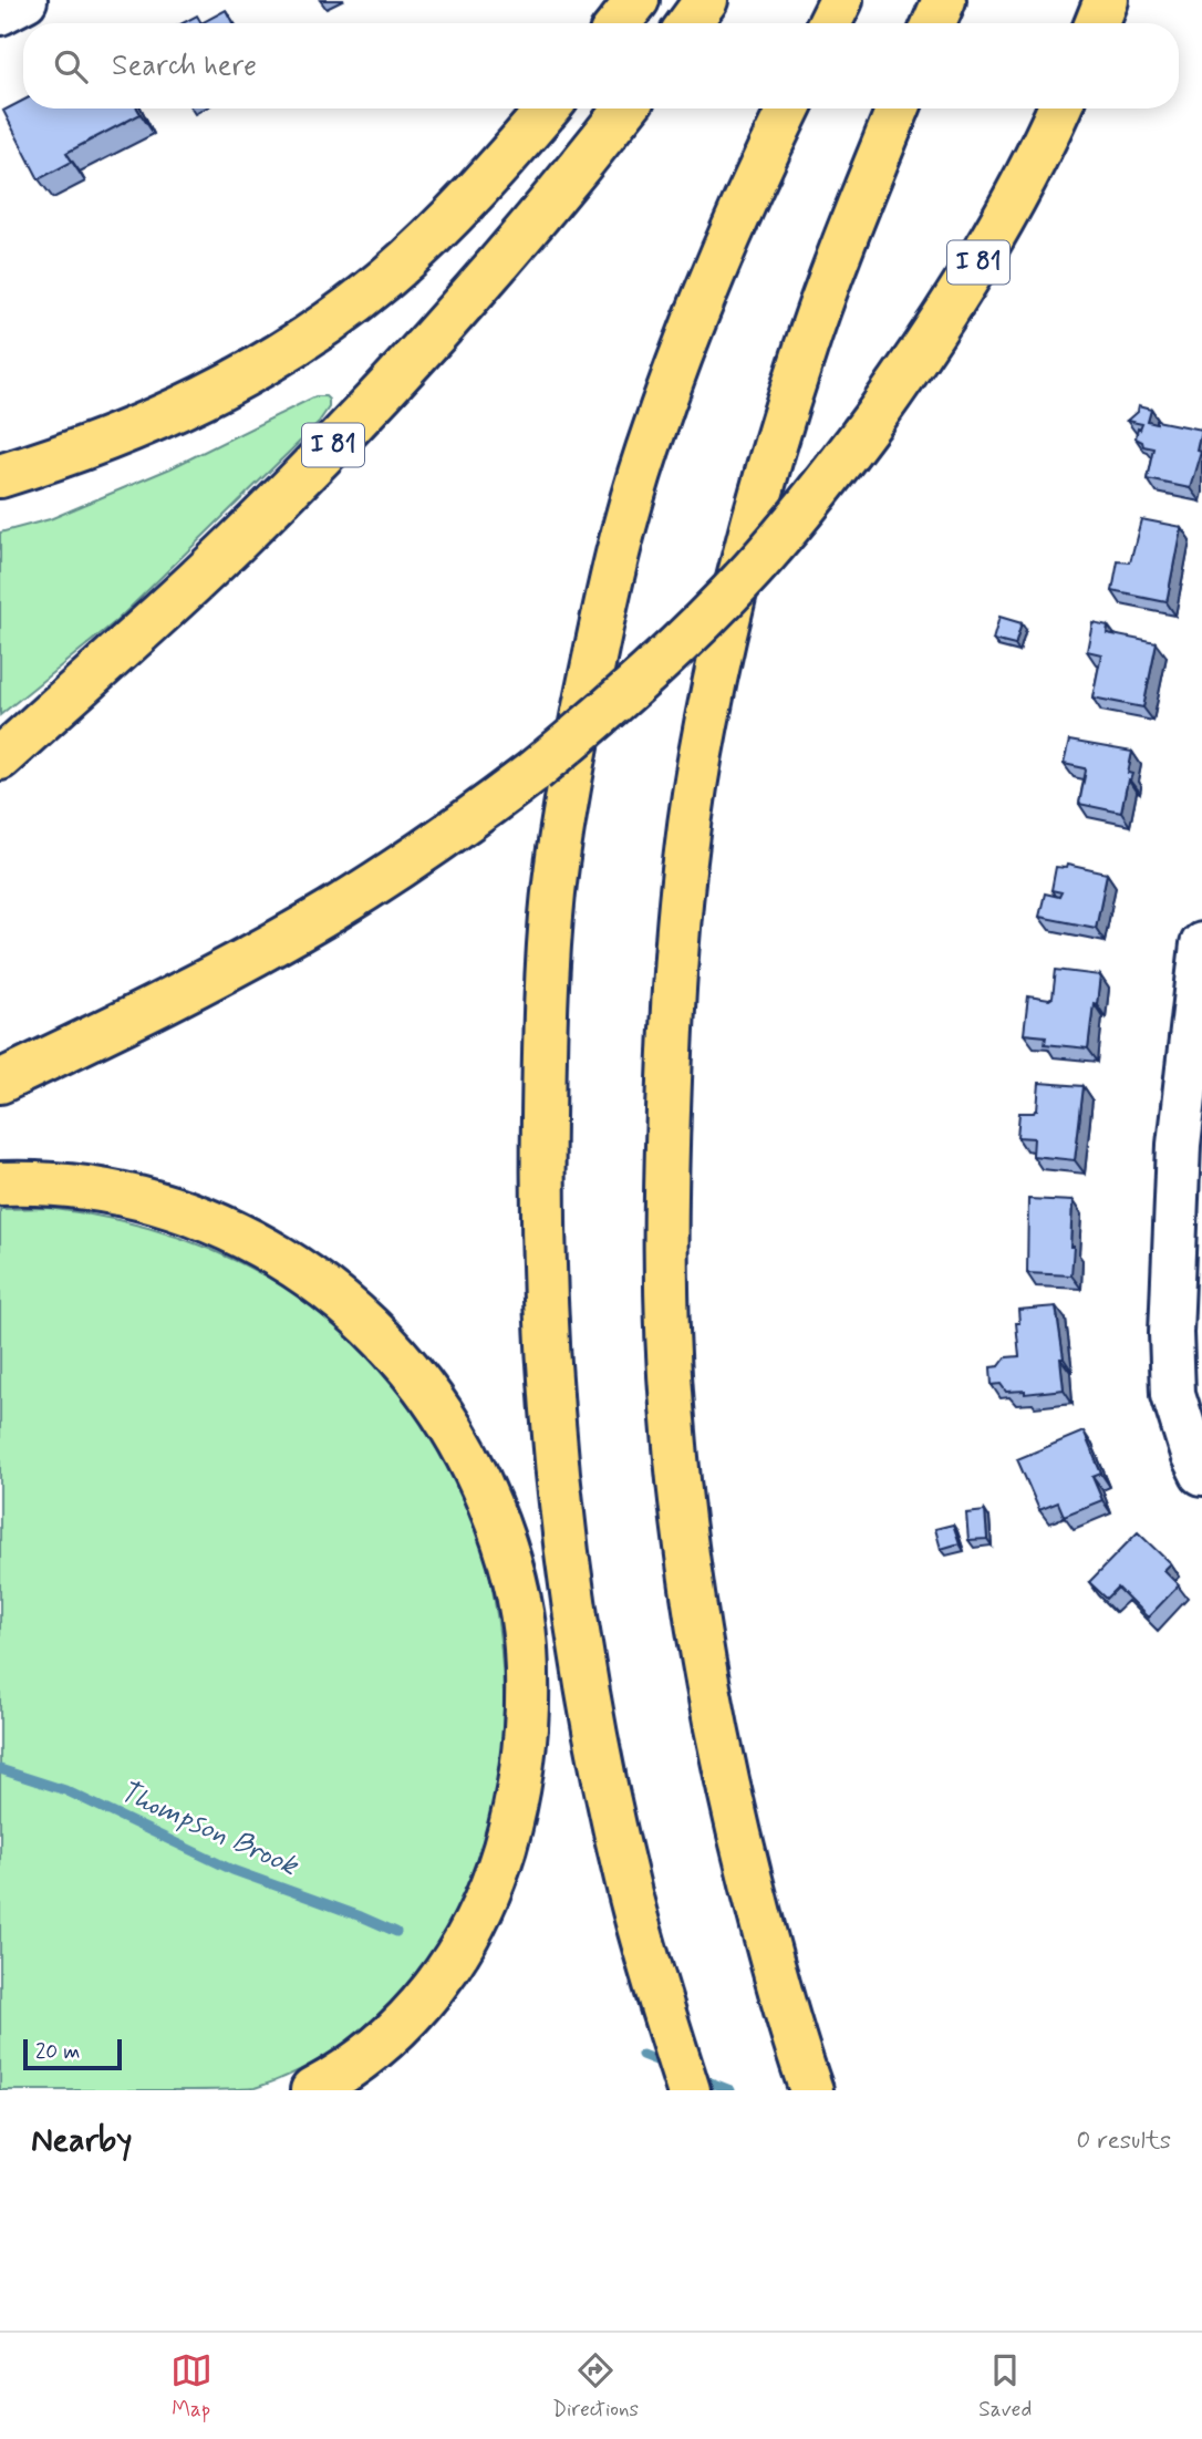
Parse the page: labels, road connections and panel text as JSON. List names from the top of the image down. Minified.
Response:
{"streets":{"highway":["I 81"]},"water":["Thompson Brook"],"scale_bar":"20 m","page":{"search":"Search here","scale":"20 m","heading":["Nearby","0 results"],"nav":["Map","Directions","Saved"]}}
